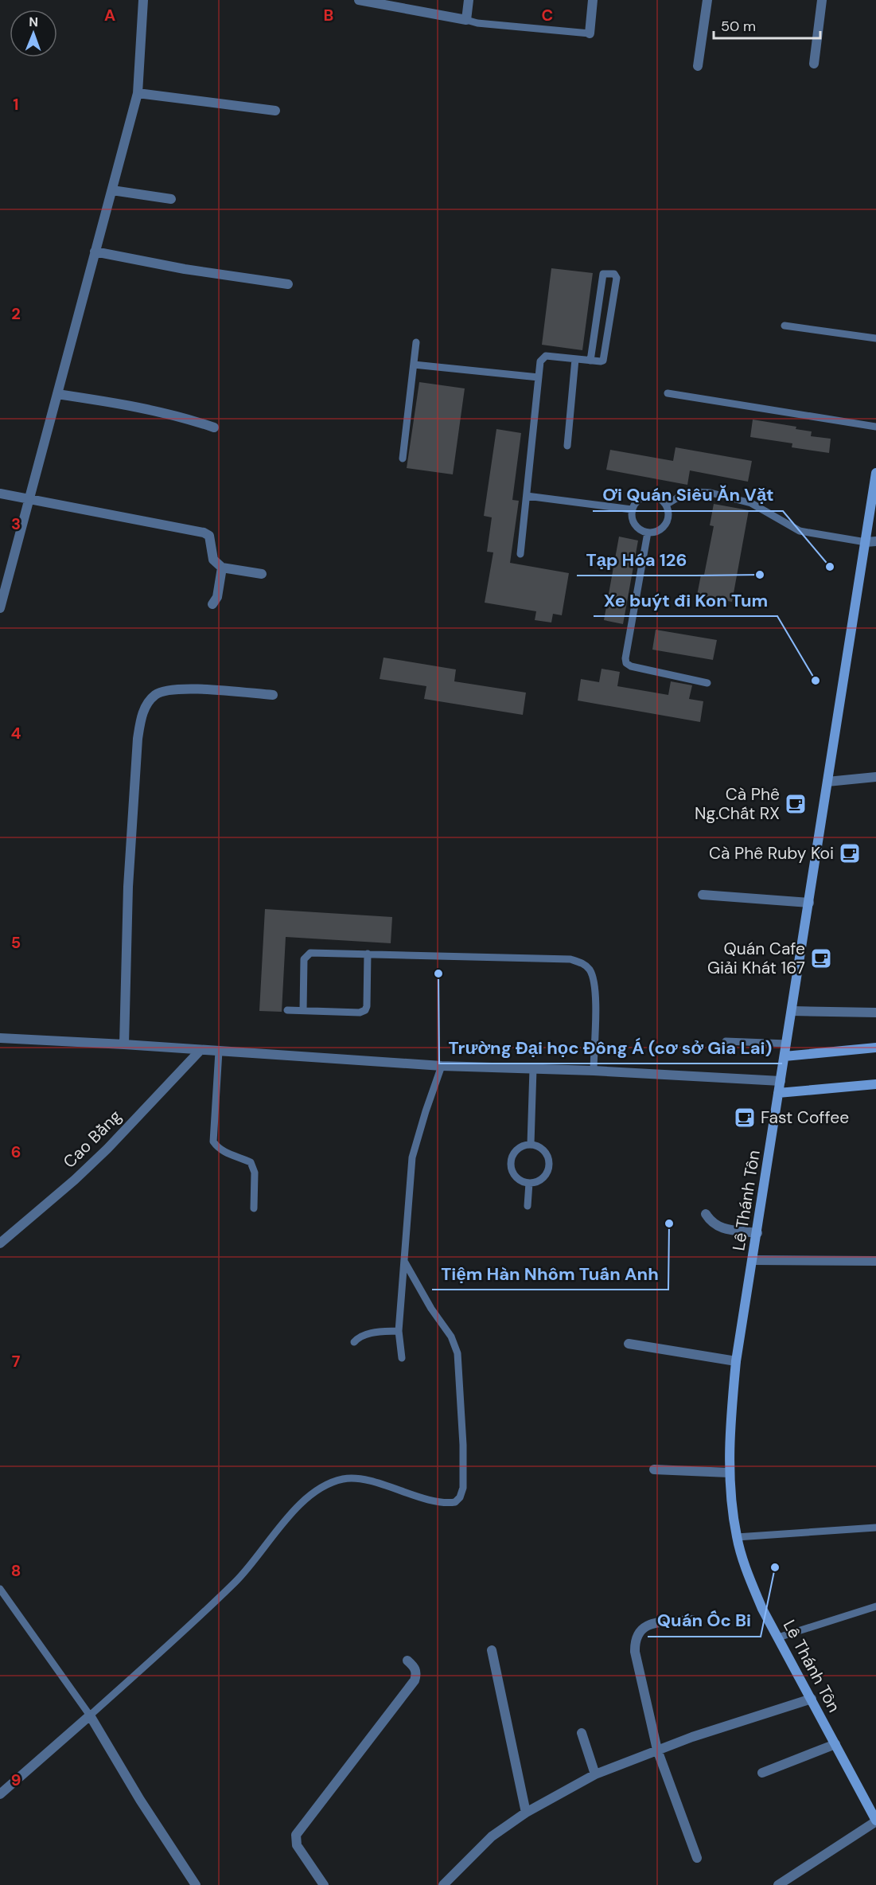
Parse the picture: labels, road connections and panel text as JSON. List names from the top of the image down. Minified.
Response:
{"streets":{"main road":["Lê Thánh Tôn"],"street":["Cao Bằng"]},"places":{"other":["Ơi Quán Siêu Ăn Vặt","Tạp Hóa 126","Xe buýt đi Kon Tum","Trường Đại học Đông Á (cơ sở Gia Lai)","Tiệm Hàn Nhôm Tuấn Anh","Quán Ốc Bi"],"cafe":["Cà Phê Ng.Chất RX","Cà Phê Ruby Koi","Quán Cafe Giải Khát 167","Fast Coffee"]},"scale_bar":"50 m","north":"top","grid":{"columns":["A","B","C"],"rows":["1","2","3","4","5","6","7","8","9"]}}
